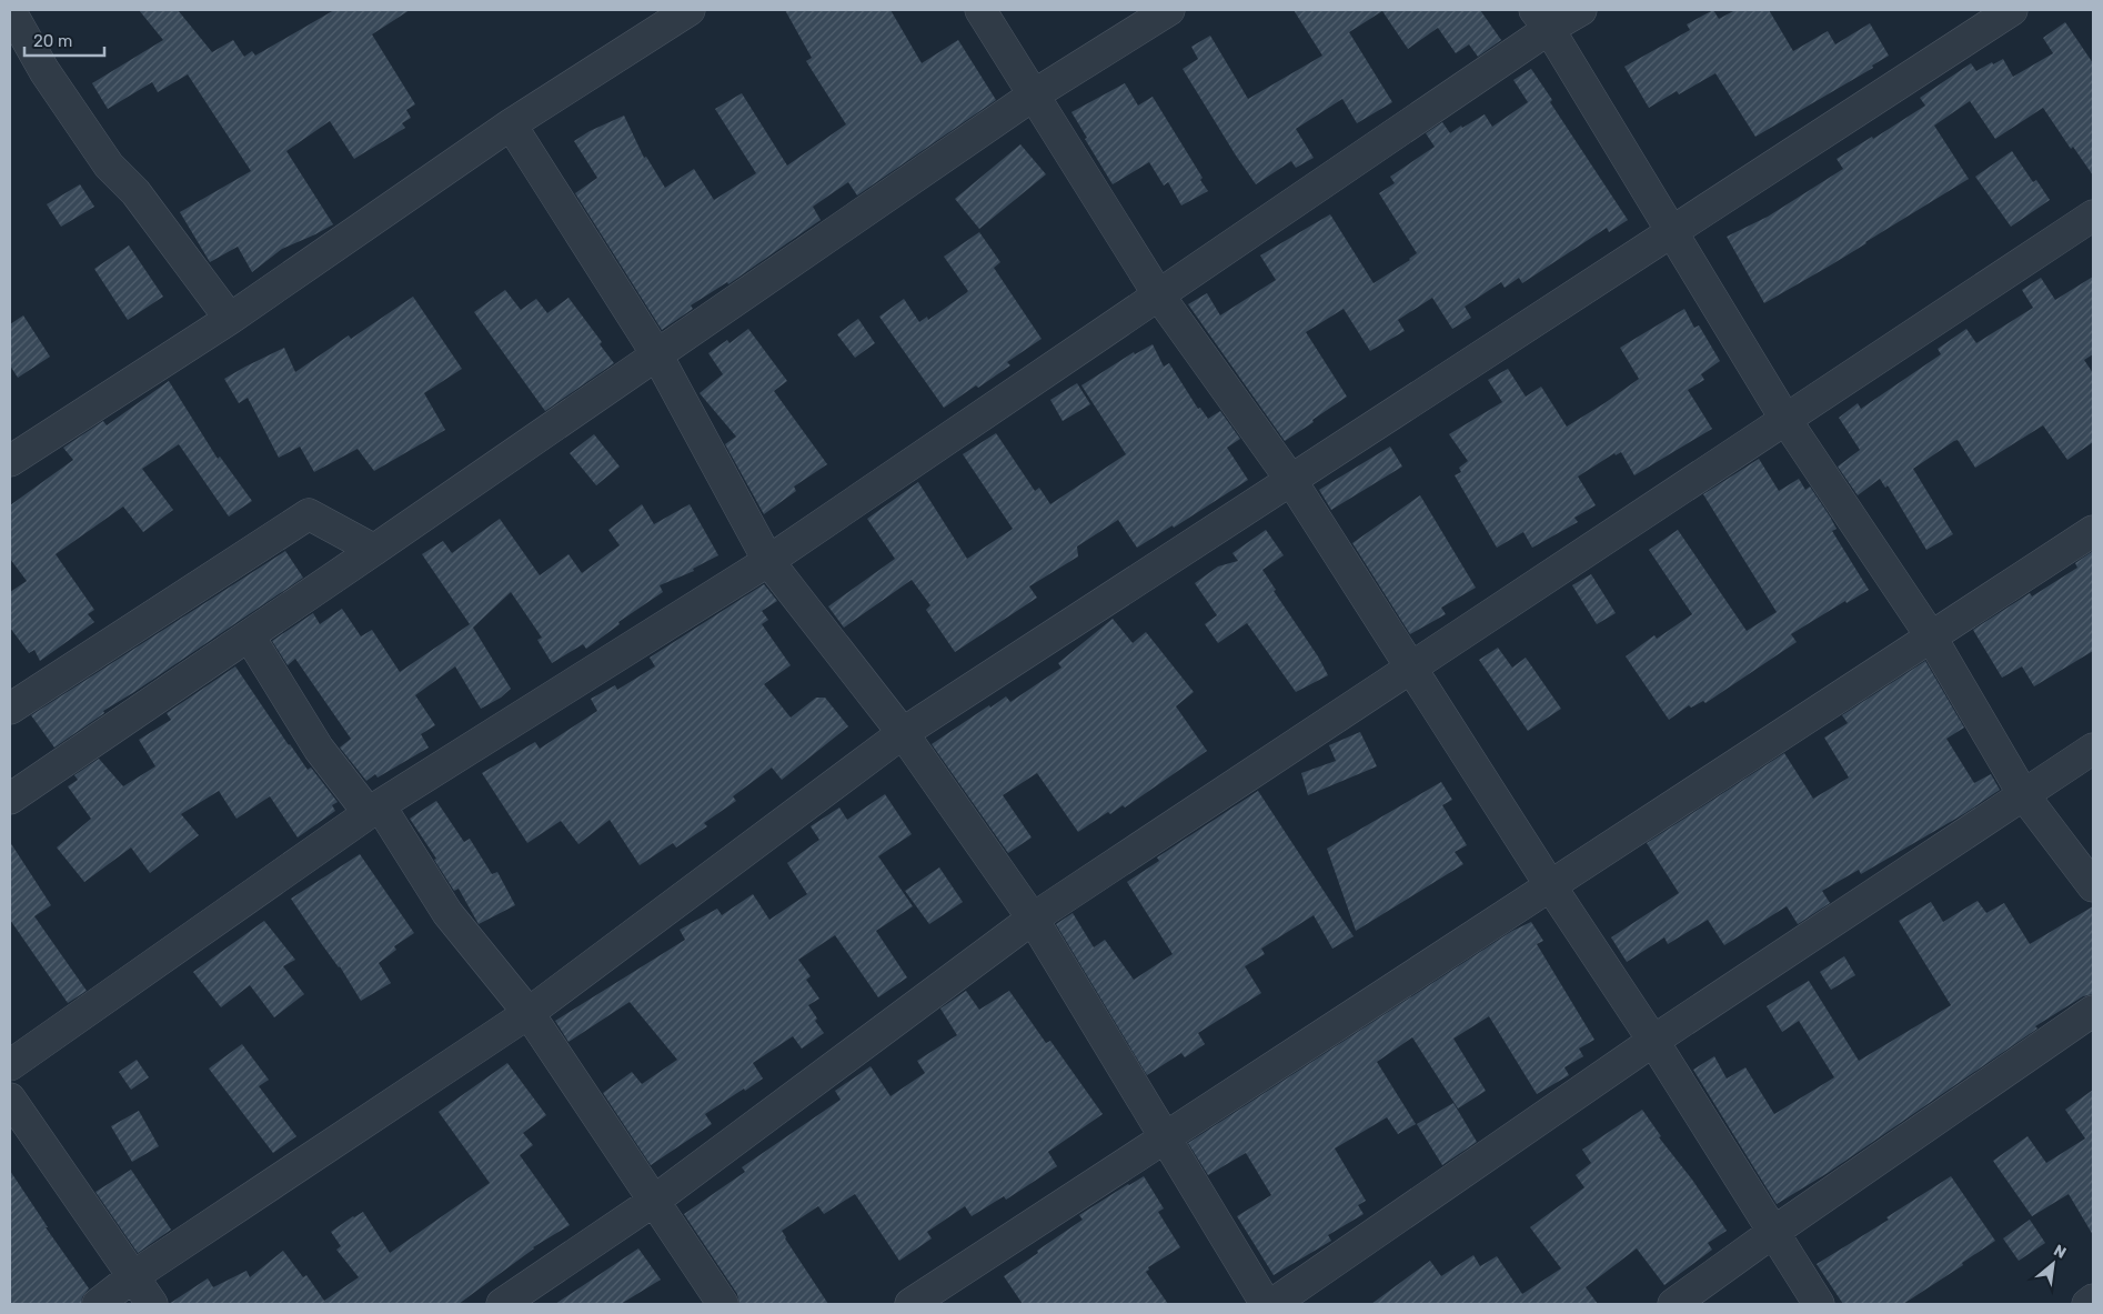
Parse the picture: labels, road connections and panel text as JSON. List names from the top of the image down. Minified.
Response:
{"scale_bar":"20 m","north":"top right"}
